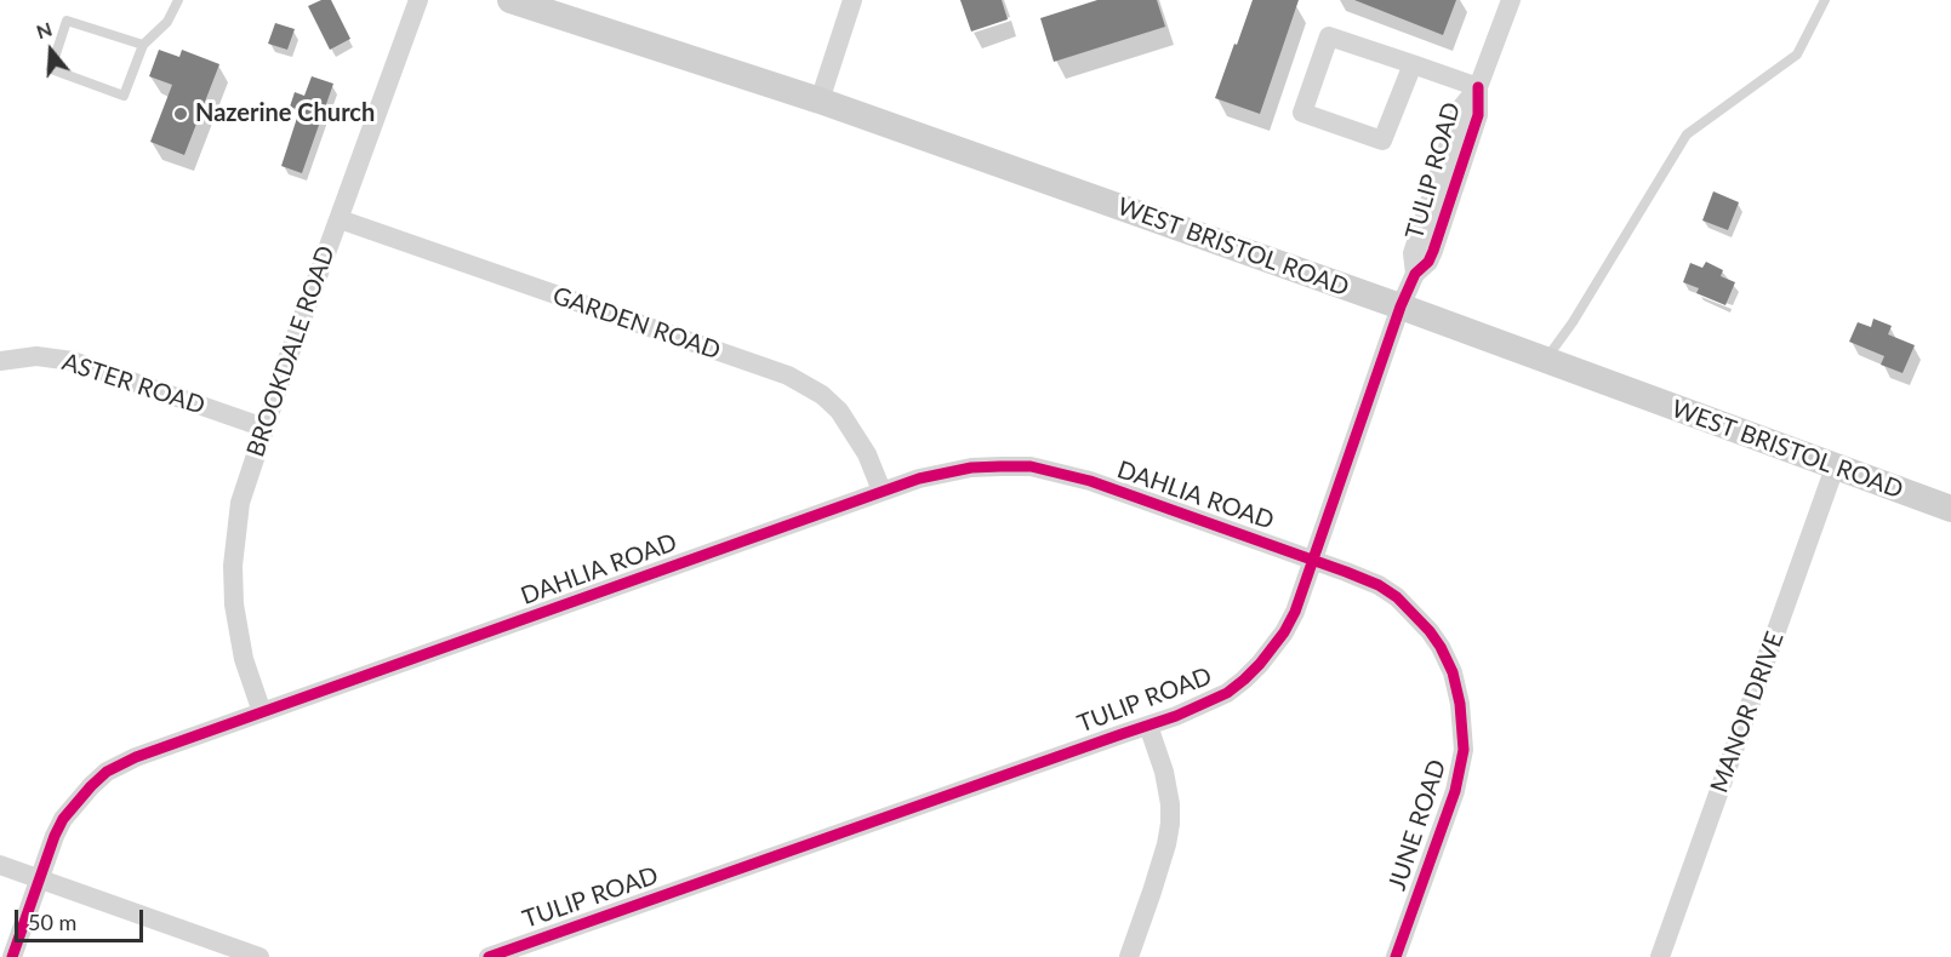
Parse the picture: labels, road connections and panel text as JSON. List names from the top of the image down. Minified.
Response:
{"streets":{"main road":["WEST BRISTOL ROAD"],"street":["TULIP ROAD","GARDEN ROAD","BROOKDALE ROAD","ASTER ROAD","DAHLIA ROAD","MANOR DRIVE","JUNE ROAD"]},"crossings":[["TULIP ROAD","WEST BRISTOL ROAD"],["TULIP ROAD","DAHLIA ROAD"],["TULIP ROAD","JUNE ROAD"],["WEST BRISTOL ROAD","MANOR DRIVE"],["GARDEN ROAD","BROOKDALE ROAD"],["GARDEN ROAD","DAHLIA ROAD"],["BROOKDALE ROAD","ASTER ROAD"],["BROOKDALE ROAD","DAHLIA ROAD"],["DAHLIA ROAD","JUNE ROAD"]],"places":["Nazerine Church"],"scale_bar":"50 m","north":"top"}
